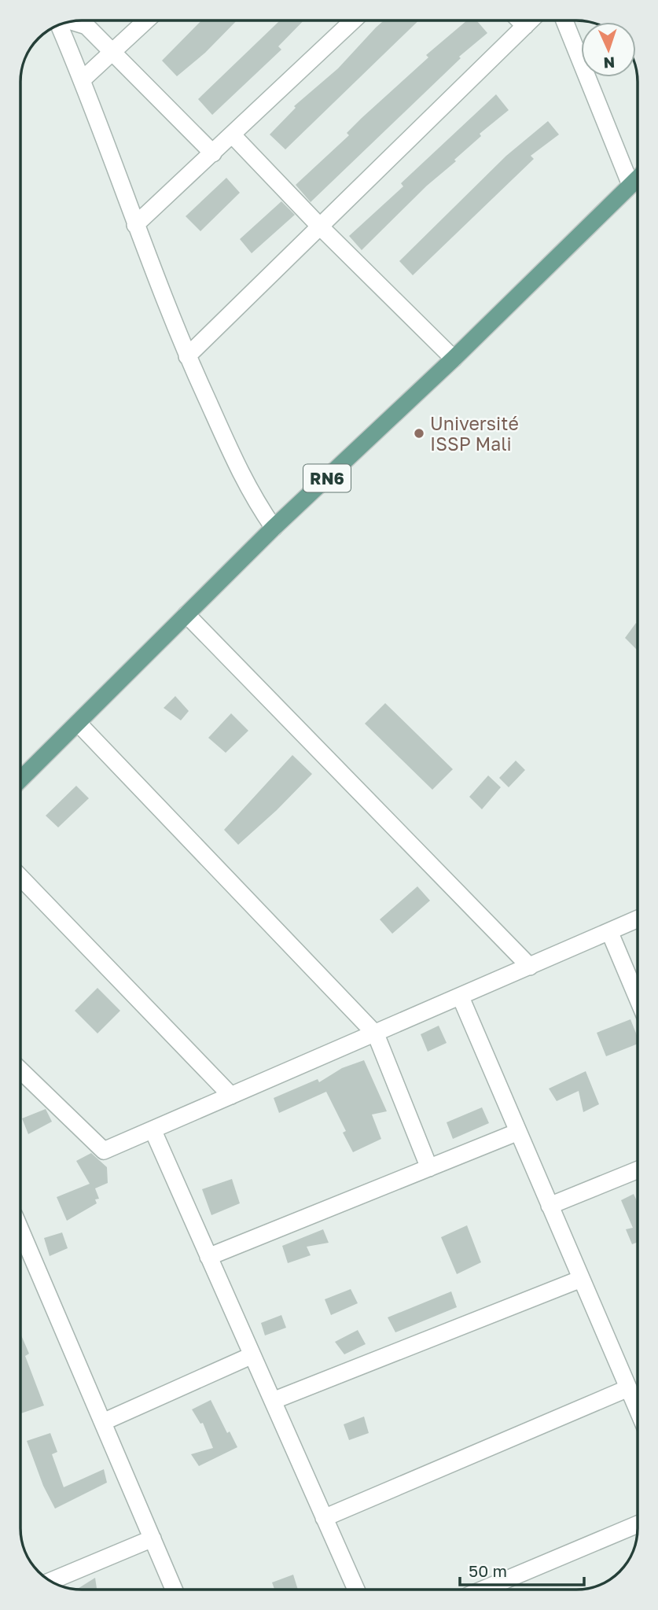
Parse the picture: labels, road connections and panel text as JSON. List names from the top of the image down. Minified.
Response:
{"streets":{"main road":["RN6"]},"places":["Université ISSP Mali"],"scale_bar":"50 m","north":"bottom"}
